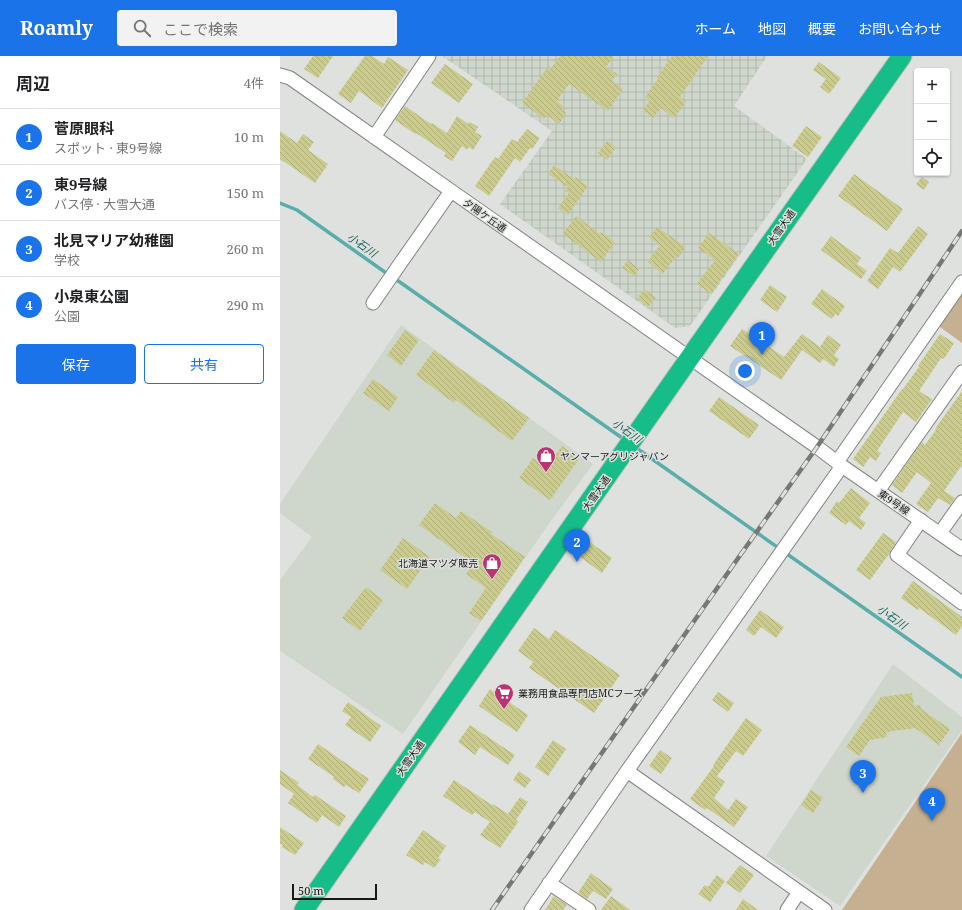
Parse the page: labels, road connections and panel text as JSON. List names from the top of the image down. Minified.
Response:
{"streets":{"highway":["大雪大通"],"street":["夕陽ケ丘通","東9号線"]},"crossings":[["夕陽ケ丘通","大雪大通"],["夕陽ケ丘通","東9号線"],["大雪大通","東9号線"]],"water":["小石川"],"places":{"shop":["ヤンマーアグリジャパン","北海道マツダ販売"],"supermarket":["業務用食品専門店MCフーズ"]},"scale_bar":"50 m","page":{"header":"Roamly","search":"ここで検索","nav":["ホーム","地図","概要","お問い合わせ"],"heading":["周辺","4件"],"map_buttons":["+","−"],"list":[{"mark":"1","name":"菅原眼科","note":"スポット · 東9号線","value":"10 m"},{"mark":"2","name":"東9号線","note":"バス停 · 大雪大通","value":"150 m"},{"mark":"3","name":"北見マリア幼稚園","note":"学校","value":"260 m"},{"mark":"4","name":"小泉東公園","note":"公園","value":"290 m"}],"pins":["1","2","3","4"],"buttons":["保存","共有"],"scale":"50 m"}}
